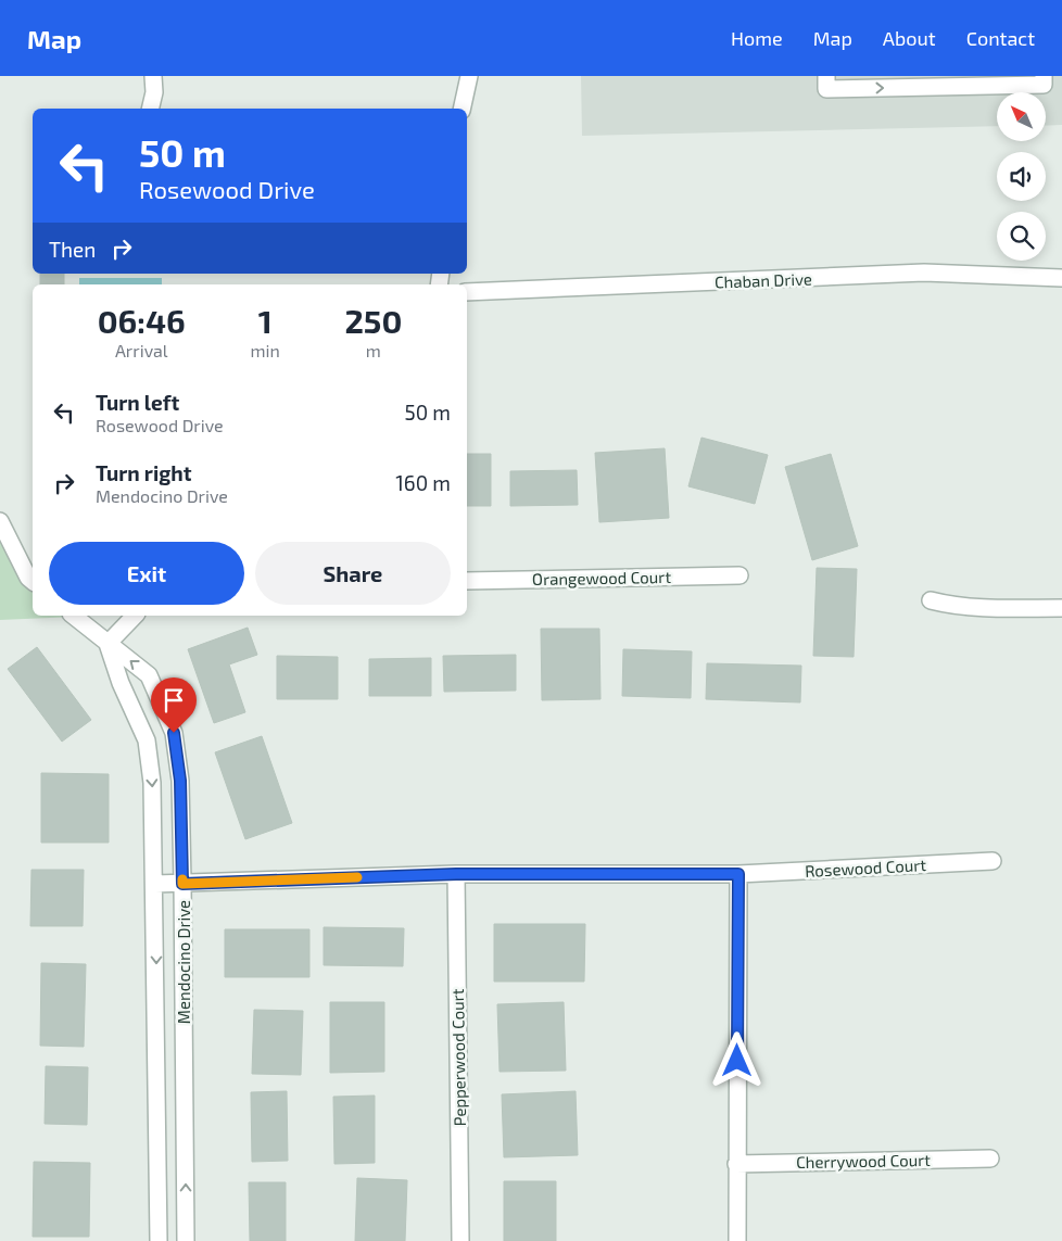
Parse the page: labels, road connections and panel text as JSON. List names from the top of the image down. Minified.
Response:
{"streets":{"street":["Chaban Drive","Orangewood Court","Rosewood Court","Mendocino Drive","Pepperwood Court","Cherrywood Court"]},"crossings":[["Rosewood Court","Mendocino Drive"],["Rosewood Court","Pepperwood Court"]],"north":"top left","page":{"header":"Map","nav":["Home","Map","About","Contact"],"turn":["50 m","Rosewood Drive"],"then":"Then","eta":["06:46","Arrival","1","min","250","m"],"list":[{"name":"Turn left","note":"Rosewood Drive","value":"50 m"},{"name":"Turn right","note":"Mendocino Drive","value":"160 m"}],"buttons":["Exit","Share"]}}
